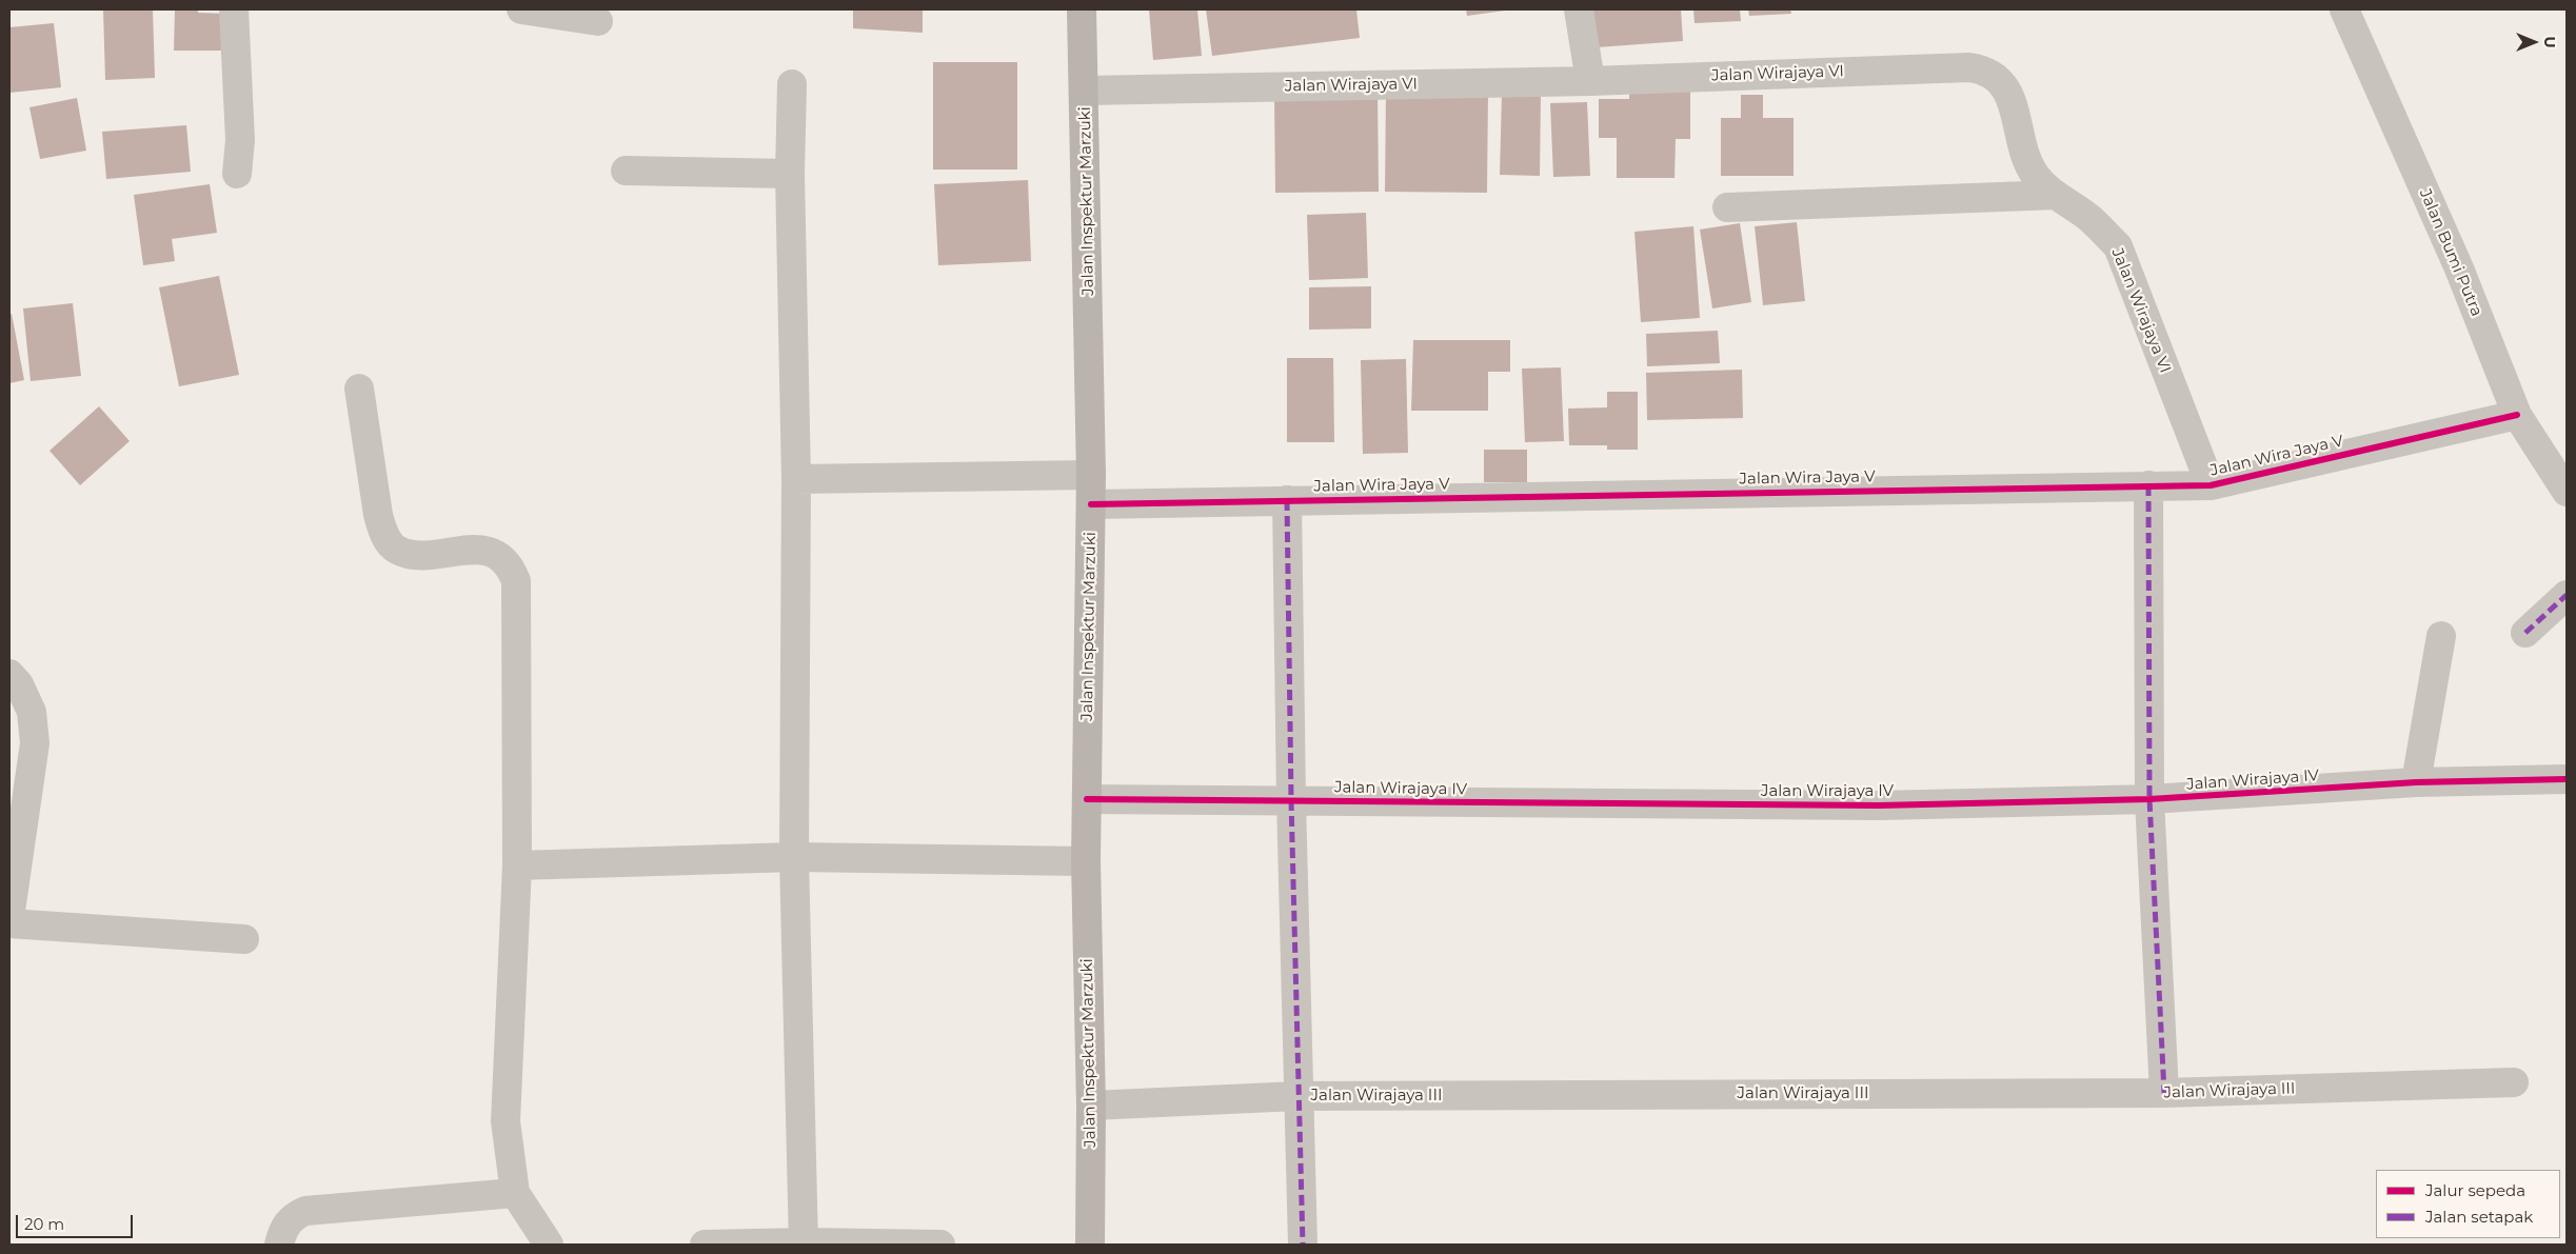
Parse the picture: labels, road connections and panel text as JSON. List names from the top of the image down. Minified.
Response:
{"streets":{"street":["Jalan Wirajaya VI","Jalan Inspektur Marzuki","Jalan Bumi Putra","Jalan Wira Jaya V","Jalan Wirajaya IV","Jalan Wirajaya III"]},"crossings":[["Jalan Wirajaya VI","Jalan Inspektur Marzuki"],["Jalan Wirajaya VI","Jalan Wira Jaya V"],["Jalan Inspektur Marzuki","Jalan Wira Jaya V"],["Jalan Inspektur Marzuki","Jalan Wirajaya IV"],["Jalan Inspektur Marzuki","Jalan Wirajaya III"],["Jalan Bumi Putra","Jalan Wira Jaya V"]],"legend":["Jalur sepeda","Jalan setapak"],"scale_bar":"20 m","north":"right"}
